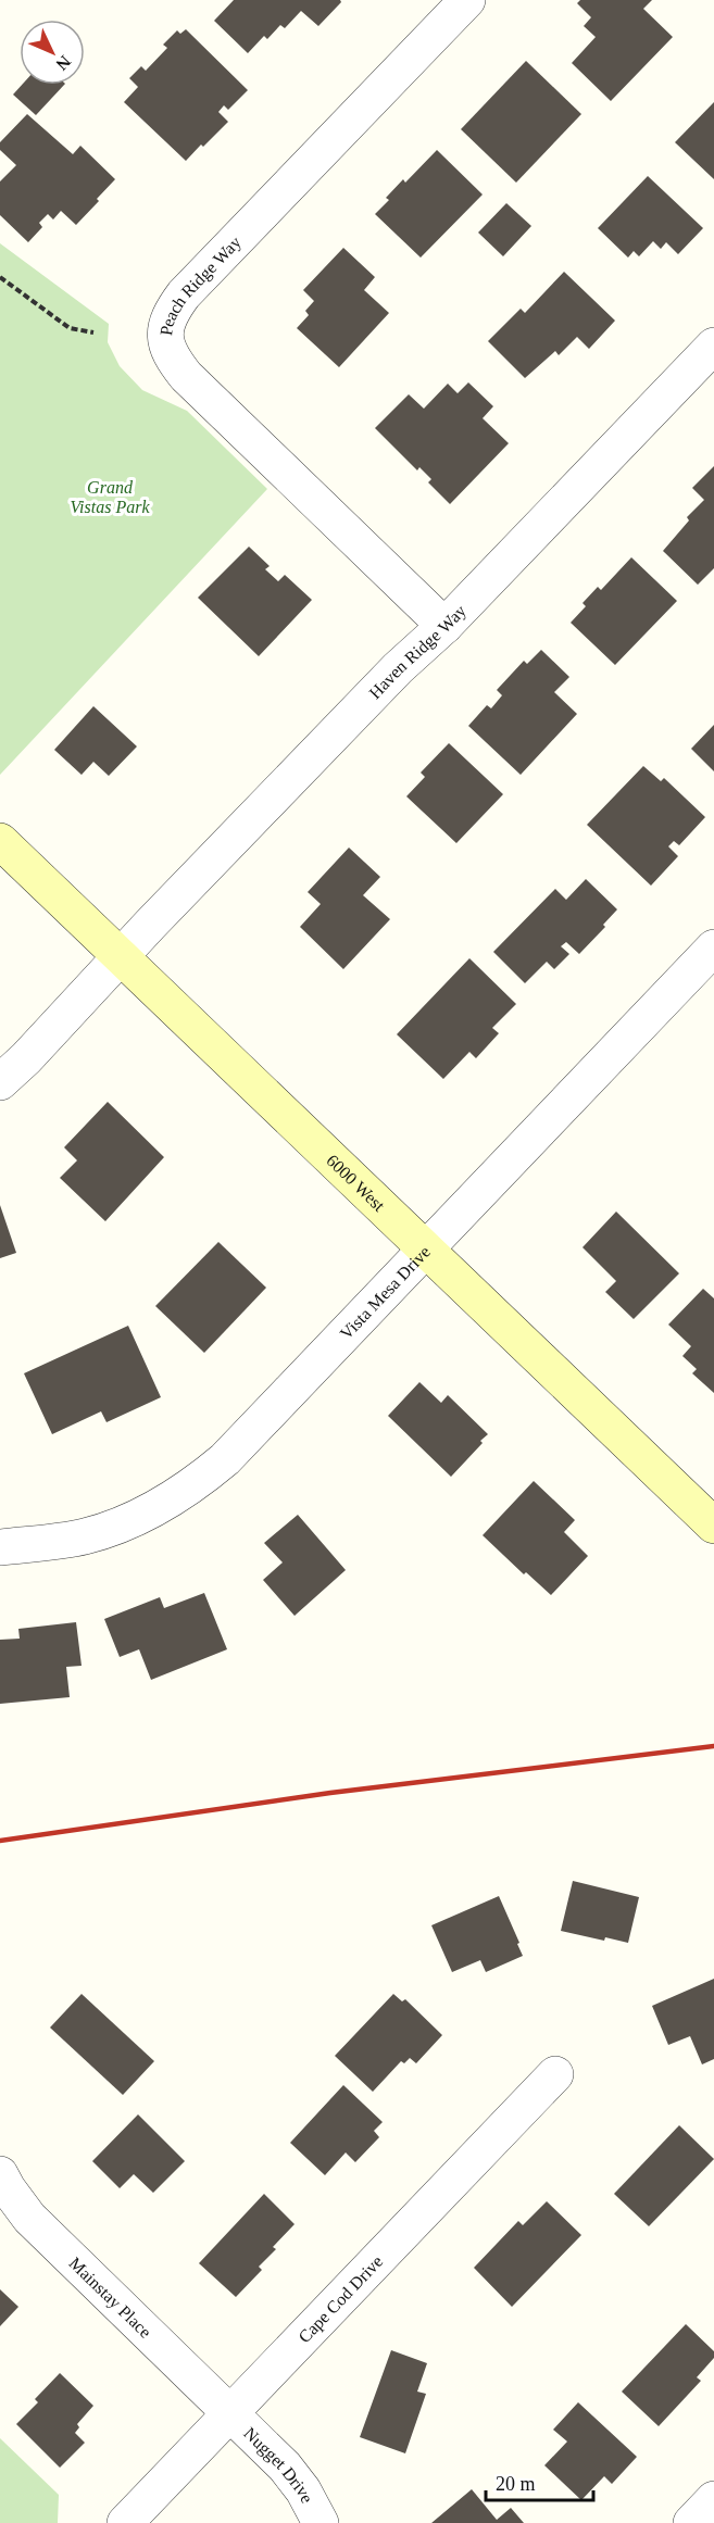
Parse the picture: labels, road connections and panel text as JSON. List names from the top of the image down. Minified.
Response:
{"streets":{"street":["Peach Ridge Way","Haven Ridge Way","6000 West","Vista Mesa Drive","Mainstay Place","Cape Cod Drive","Nugget Drive"]},"crossings":[["Peach Ridge Way","Haven Ridge Way"],["Haven Ridge Way","6000 West"],["6000 West","Vista Mesa Drive"],["Mainstay Place","Cape Cod Drive"],["Mainstay Place","Nugget Drive"],["Cape Cod Drive","Nugget Drive"]],"parks":["Grand Vistas Park"],"scale_bar":"20 m","north":"bottom right"}
